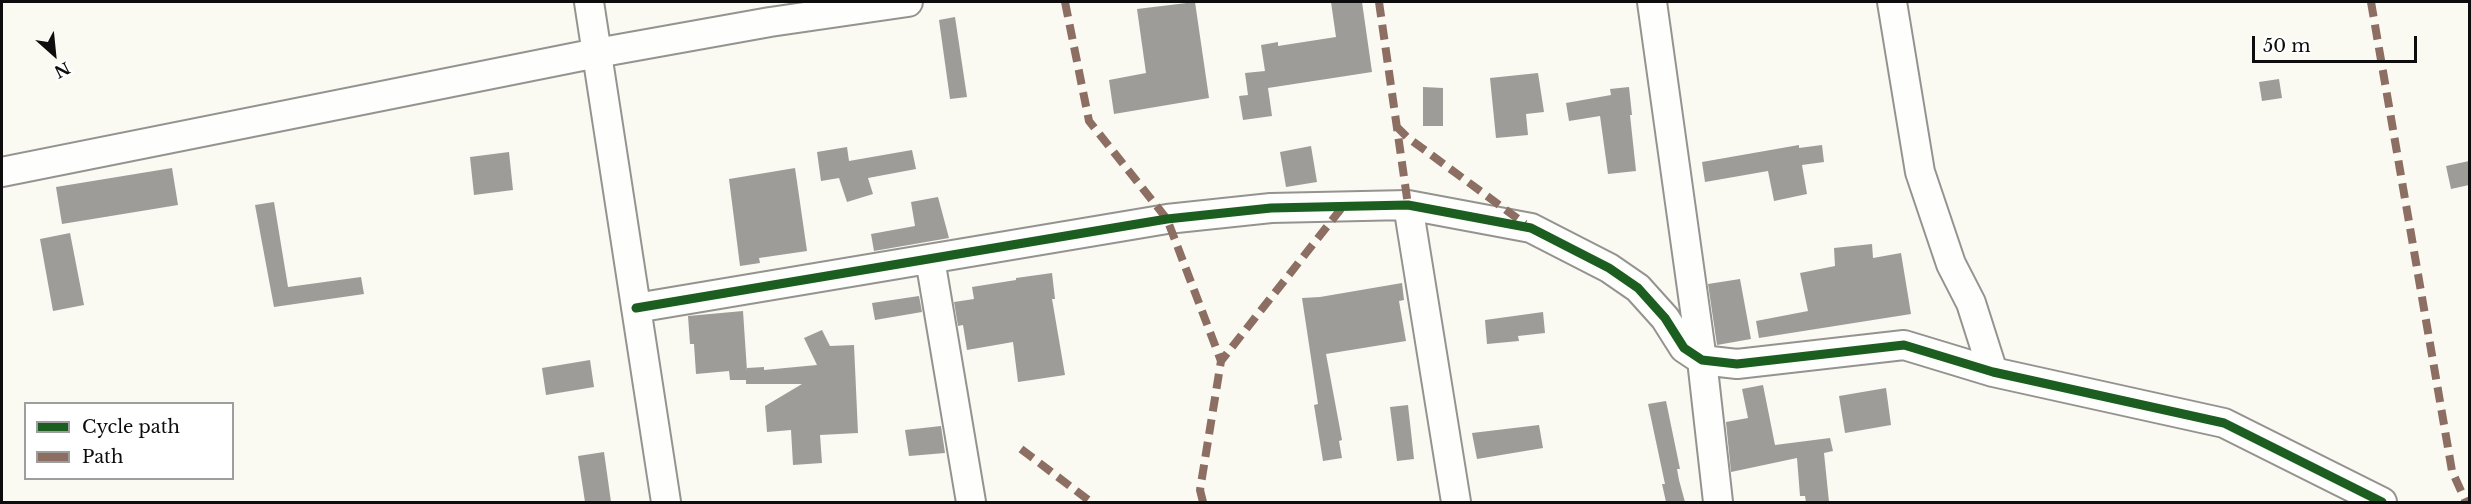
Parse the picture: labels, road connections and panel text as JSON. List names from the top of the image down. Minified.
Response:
{"legend":["Cycle path","Path"],"scale_bar":"50 m","north":"bottom right"}
